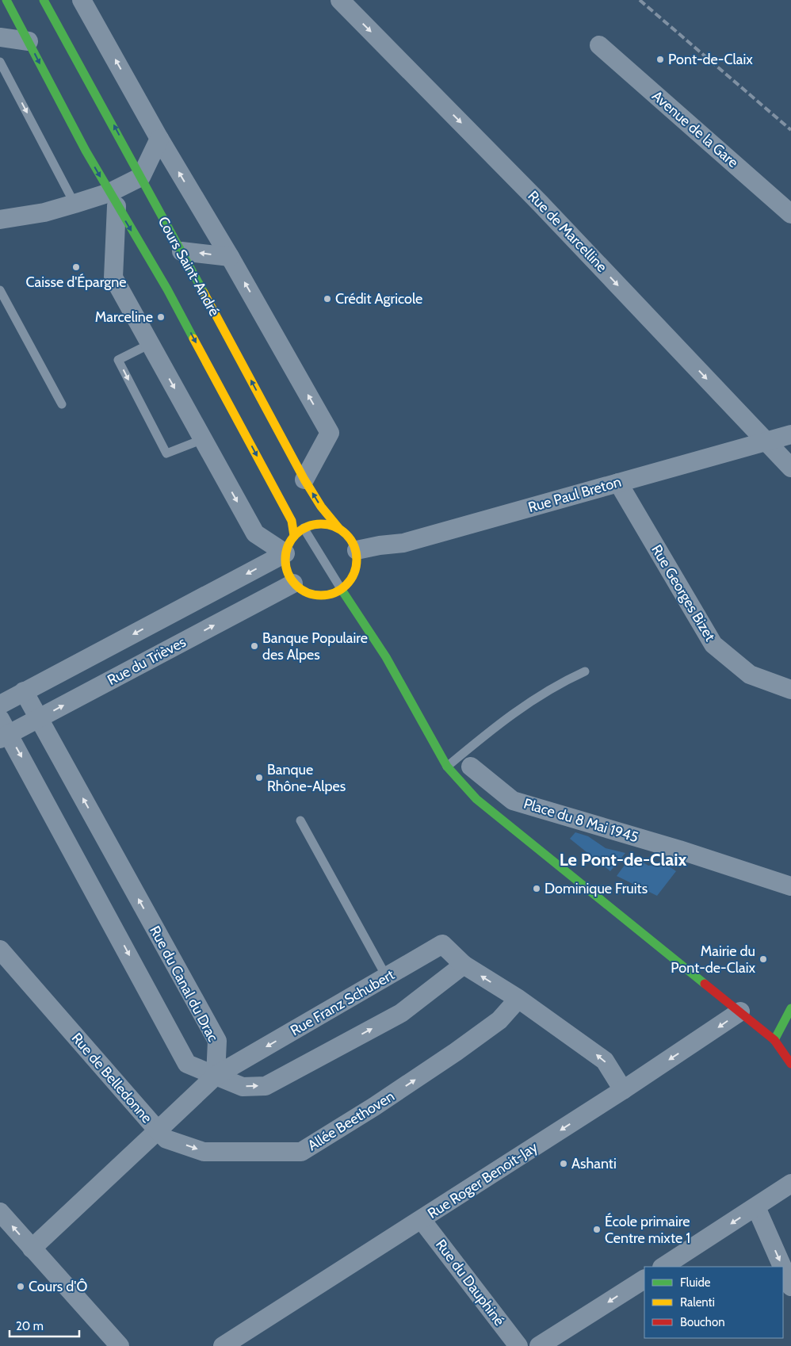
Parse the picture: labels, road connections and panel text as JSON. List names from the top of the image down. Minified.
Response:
{"streets":{"main road":["Cours Saint-André"],"street":["Avenue de la Gare","Rue de Marcelline","Rue Paul Breton","Rue Georges Bizet","Rue du Trièves","Place du 8 Mai 1945","Rue du Canal du Drac","Rue Franz Schubert","Rue de Belledonne","Allée Beethoven","Rue Roger Benoit-Jay","Rue du Dauphiné"]},"crossings":[["Rue de Marcelline","Rue Paul Breton"],["Cours Saint-André","Rue Paul Breton"],["Rue Paul Breton","Rue Georges Bizet"],["Rue du Trièves","Rue du Canal du Drac"],["Rue du Canal du Drac","Rue Franz Schubert"],["Rue Franz Schubert","Rue de Belledonne"],["Rue Franz Schubert","Allée Beethoven"],["Rue Franz Schubert","Rue Roger Benoit-Jay"],["Rue de Belledonne","Allée Beethoven"],["Rue Roger Benoit-Jay","Rue du Dauphiné"]],"one_way":["Rue de Marcelline","Rue Franz Schubert","Rue Roger Benoit-Jay"],"districts":["Le Pont-de-Claix"],"places":["Pont-de-Claix","Caisse d'Épargne","Crédit Agricole","Marceline","Banque Populaire des Alpes","Banque Rhône-Alpes","Dominique Fruits","Mairie du Pont-de-Claix","Ashanti","École primaire Centre mixte 1","Cours d'Ô"],"legend":["Fluide","Ralenti","Bouchon"],"scale_bar":"20 m"}
